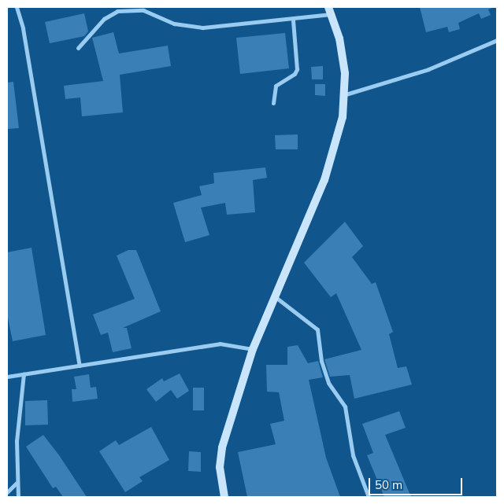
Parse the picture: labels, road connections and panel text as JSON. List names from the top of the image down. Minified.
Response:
{"scale_bar":"50 m"}
